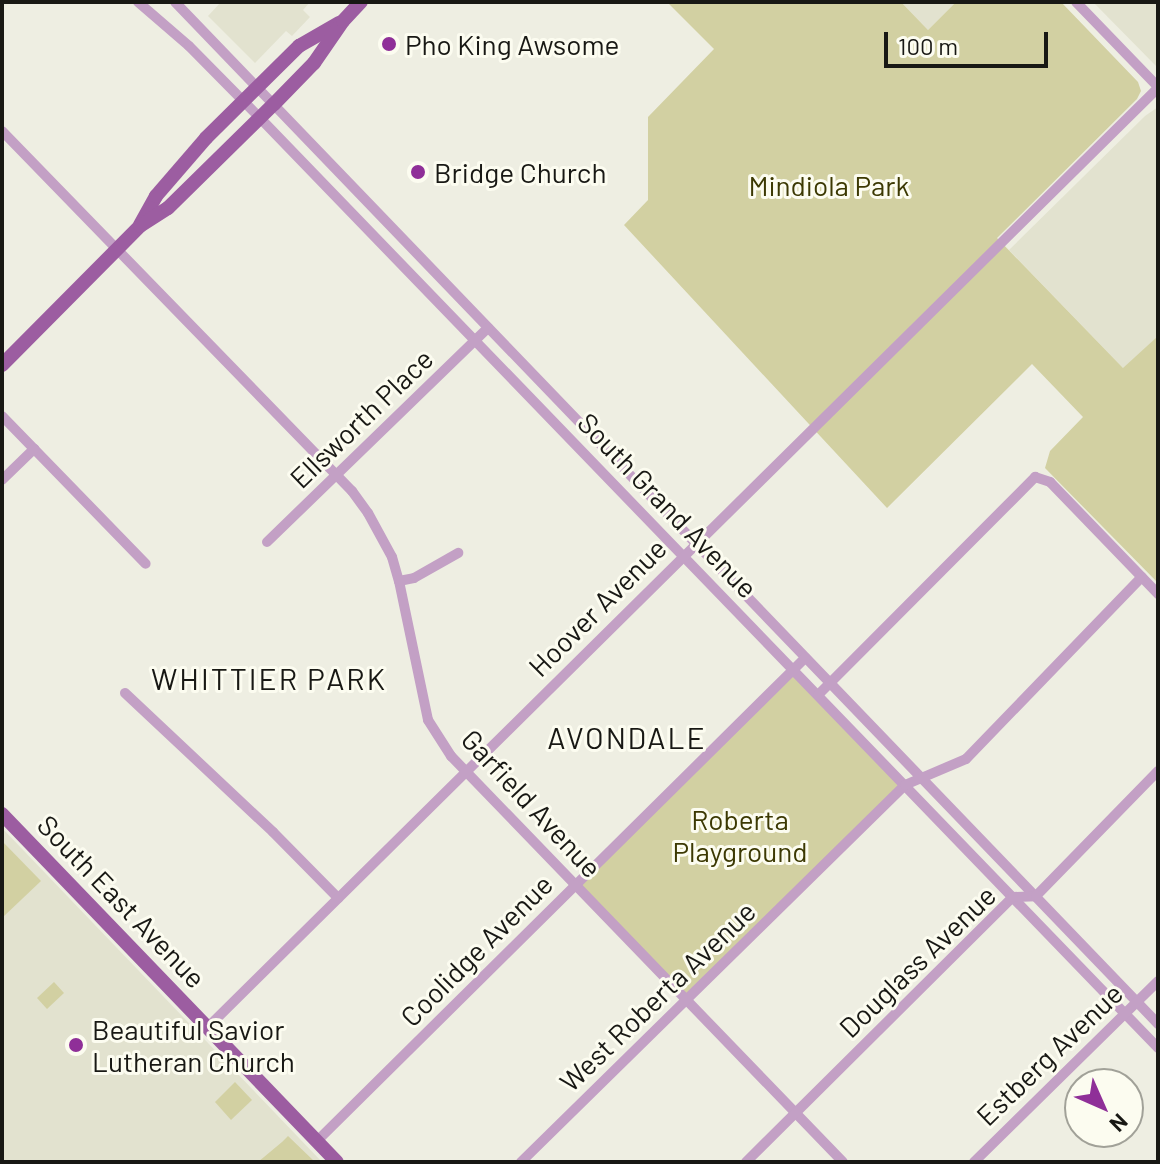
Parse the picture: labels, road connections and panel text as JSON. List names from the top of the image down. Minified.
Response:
{"streets":{"main road":["South East Avenue"],"street":["Ellsworth Place","South Grand Avenue","Hoover Avenue","Garfield Avenue","Coolidge Avenue","Douglass Avenue","West Roberta Avenue","Estberg Avenue"]},"crossings":[["Ellsworth Place","South Grand Avenue"],["Ellsworth Place","Garfield Avenue"],["South Grand Avenue","Hoover Avenue"],["South Grand Avenue","Coolidge Avenue"],["South Grand Avenue","Douglass Avenue"],["South Grand Avenue","West Roberta Avenue"],["South Grand Avenue","Estberg Avenue"],["Hoover Avenue","Garfield Avenue"],["Hoover Avenue","South East Avenue"],["Garfield Avenue","Coolidge Avenue"],["Garfield Avenue","Douglass Avenue"],["Garfield Avenue","West Roberta Avenue"],["South East Avenue","Coolidge Avenue"]],"districts":["WHITTIER PARK","AVONDALE"],"parks":["Mindiola Park","Roberta Playground"],"places":["Pho King Awsome","Bridge Church","Beautiful Savior Lutheran Church"],"scale_bar":"100 m","north":"bottom right"}
